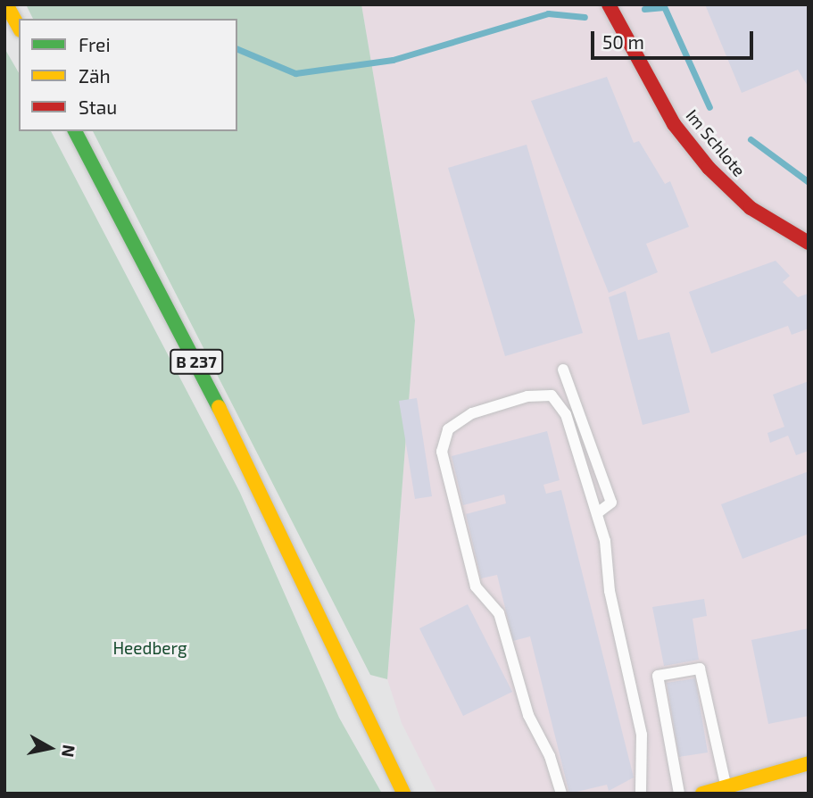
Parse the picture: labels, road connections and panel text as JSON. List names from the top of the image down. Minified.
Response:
{"streets":{"main road":["Im Schlote","B 237"]},"parks":["Heedberg"],"legend":["Frei","Zäh","Stau"],"scale_bar":"50 m","north":"right"}
